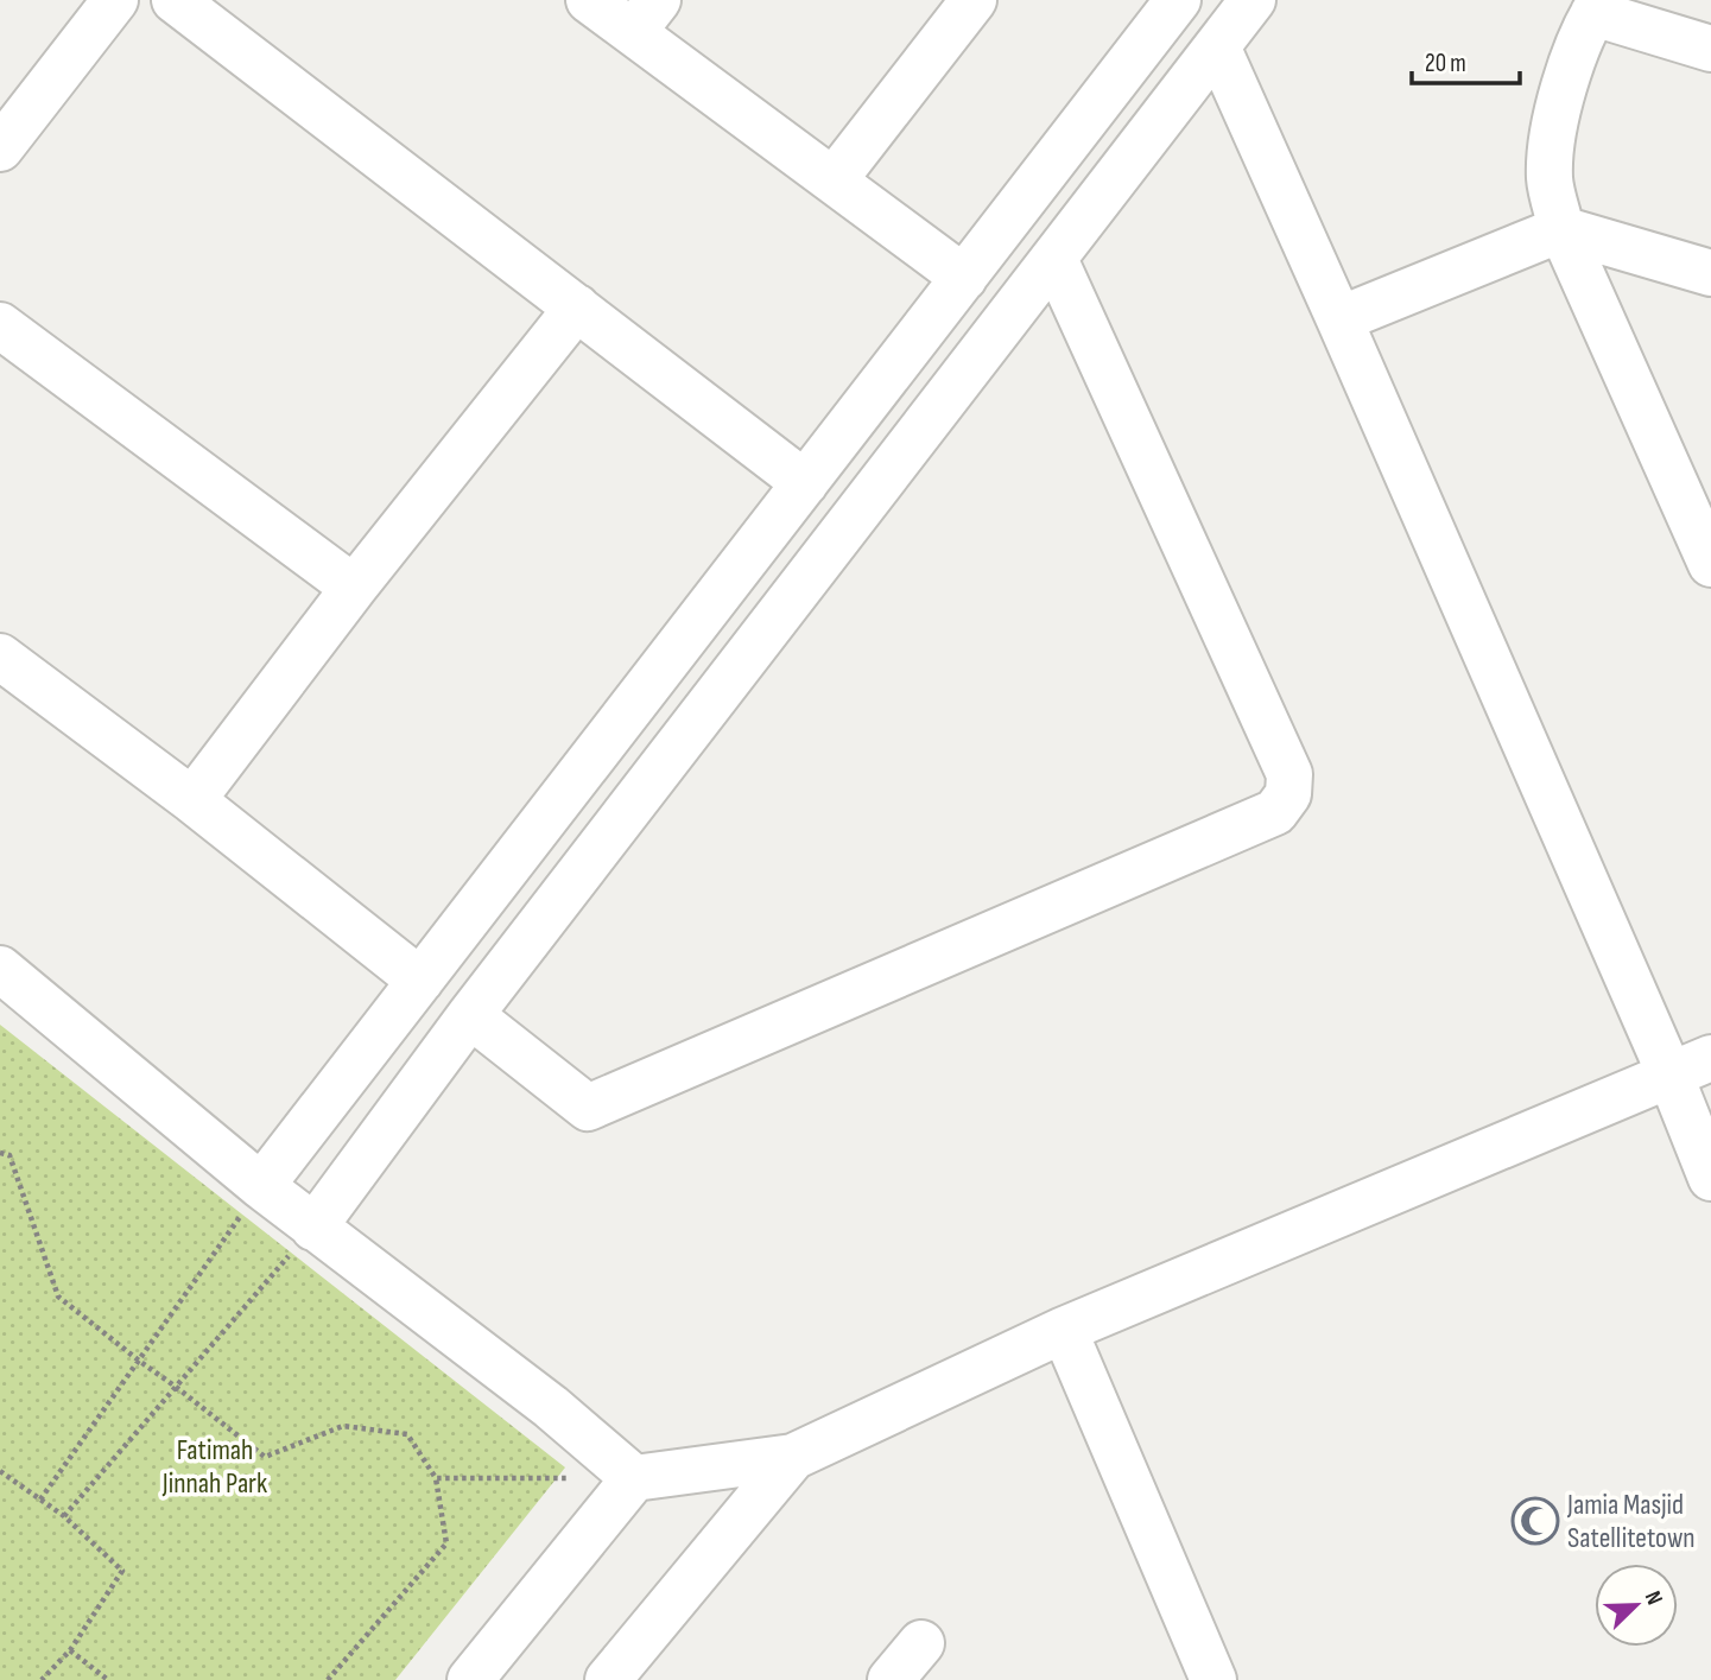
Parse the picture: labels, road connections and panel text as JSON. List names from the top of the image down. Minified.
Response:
{"parks":["Fatimah Jinnah Park"],"places":{"mosque":["Jamia Masjid Satellitetown"]},"scale_bar":"20 m","north":"top right"}
